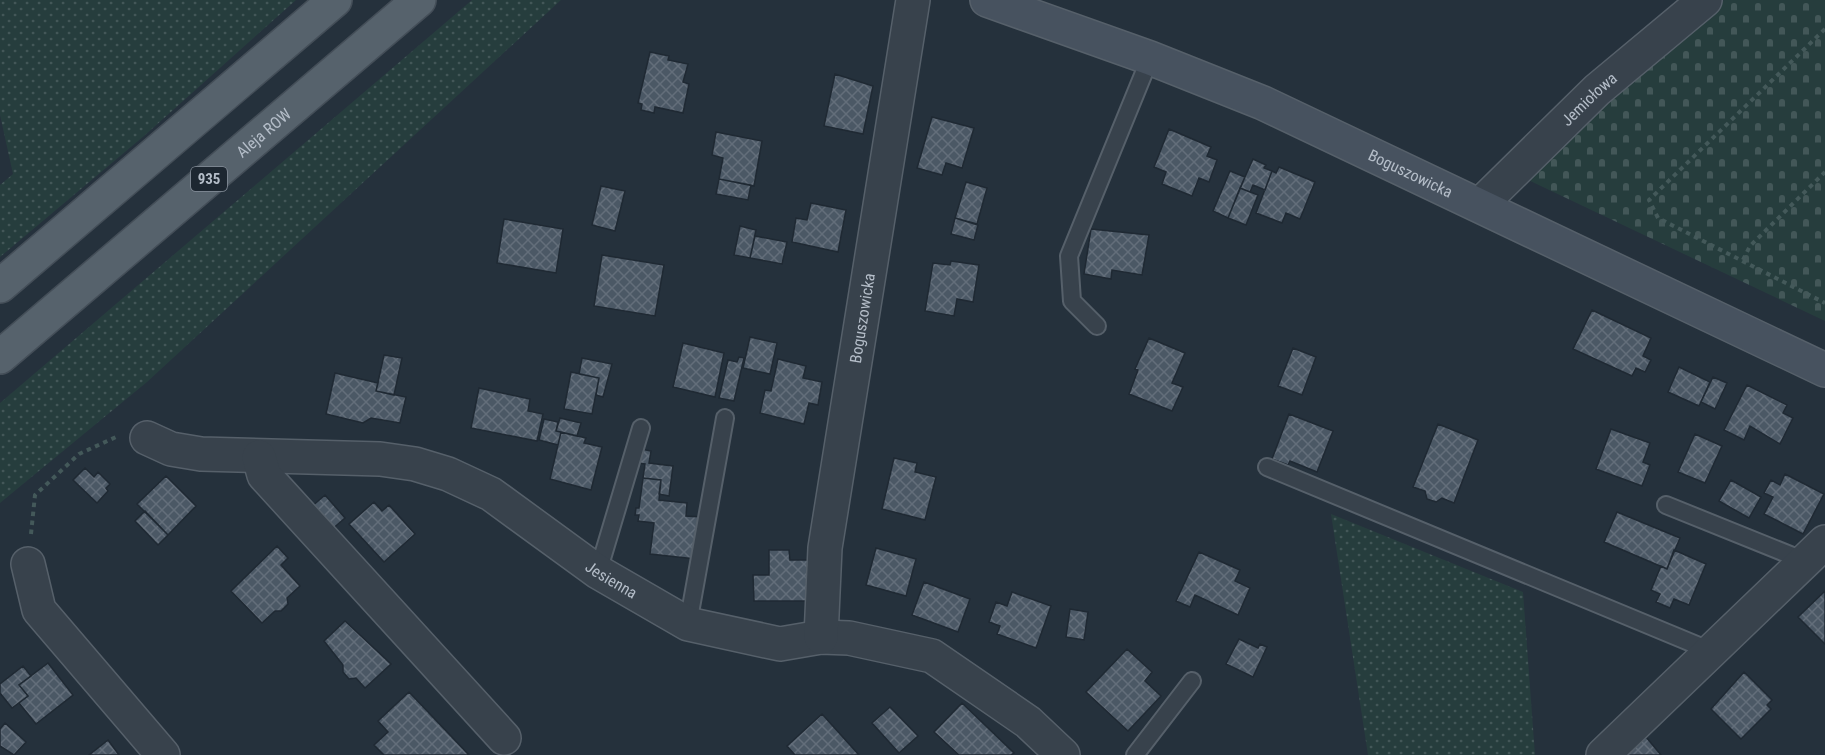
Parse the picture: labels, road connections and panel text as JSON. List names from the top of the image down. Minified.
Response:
{"streets":{"main road":["Aleja ROW","935"],"street":["Jemiołowa","Boguszowicka","Jesienna"]},"crossings":[["Jemiołowa","Boguszowicka"],["Boguszowicka","Jesienna"]]}
